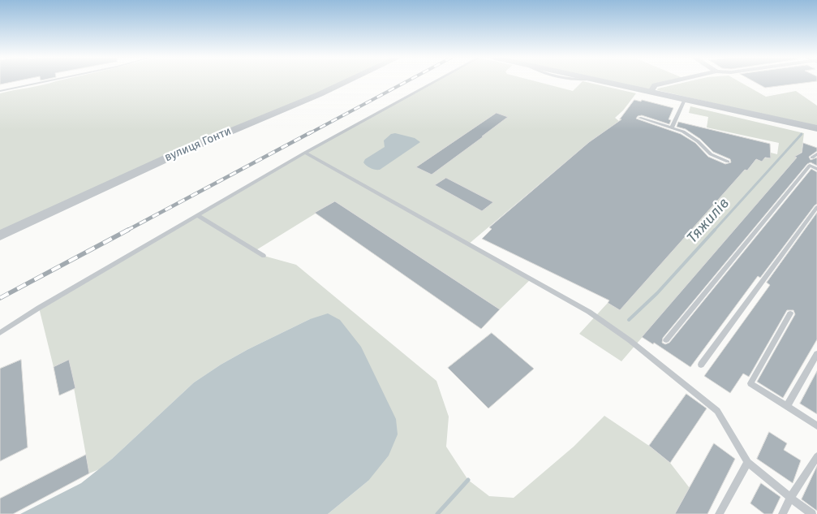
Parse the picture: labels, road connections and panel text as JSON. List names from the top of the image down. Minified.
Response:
{"streets":{"street":["вулиця Гонти"]},"water":["Тяжилів"]}
